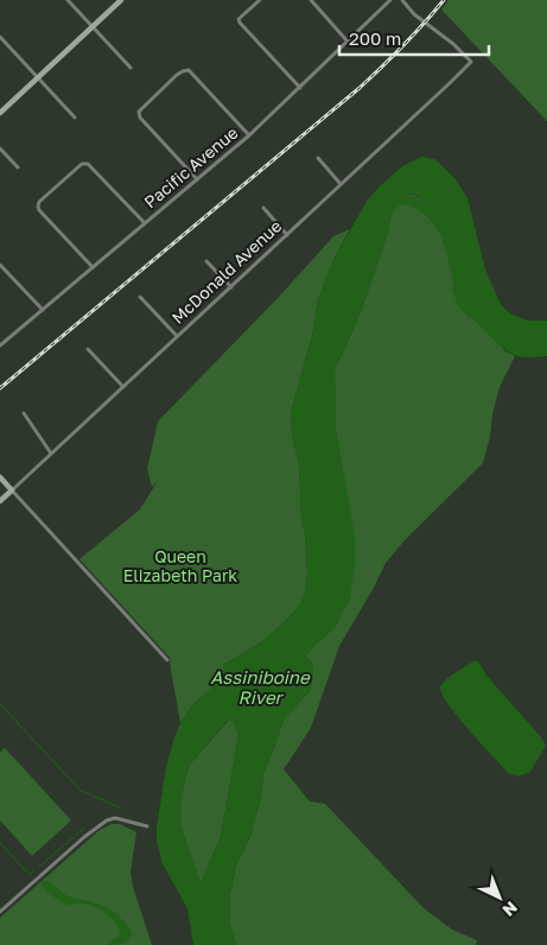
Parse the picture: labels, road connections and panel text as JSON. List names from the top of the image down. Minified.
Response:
{"streets":{"street":["Pacific Avenue","McDonald Avenue"]},"water":["Assiniboine River"],"parks":["Queen Elizabeth Park"],"scale_bar":"200 m","north":"bottom right"}
